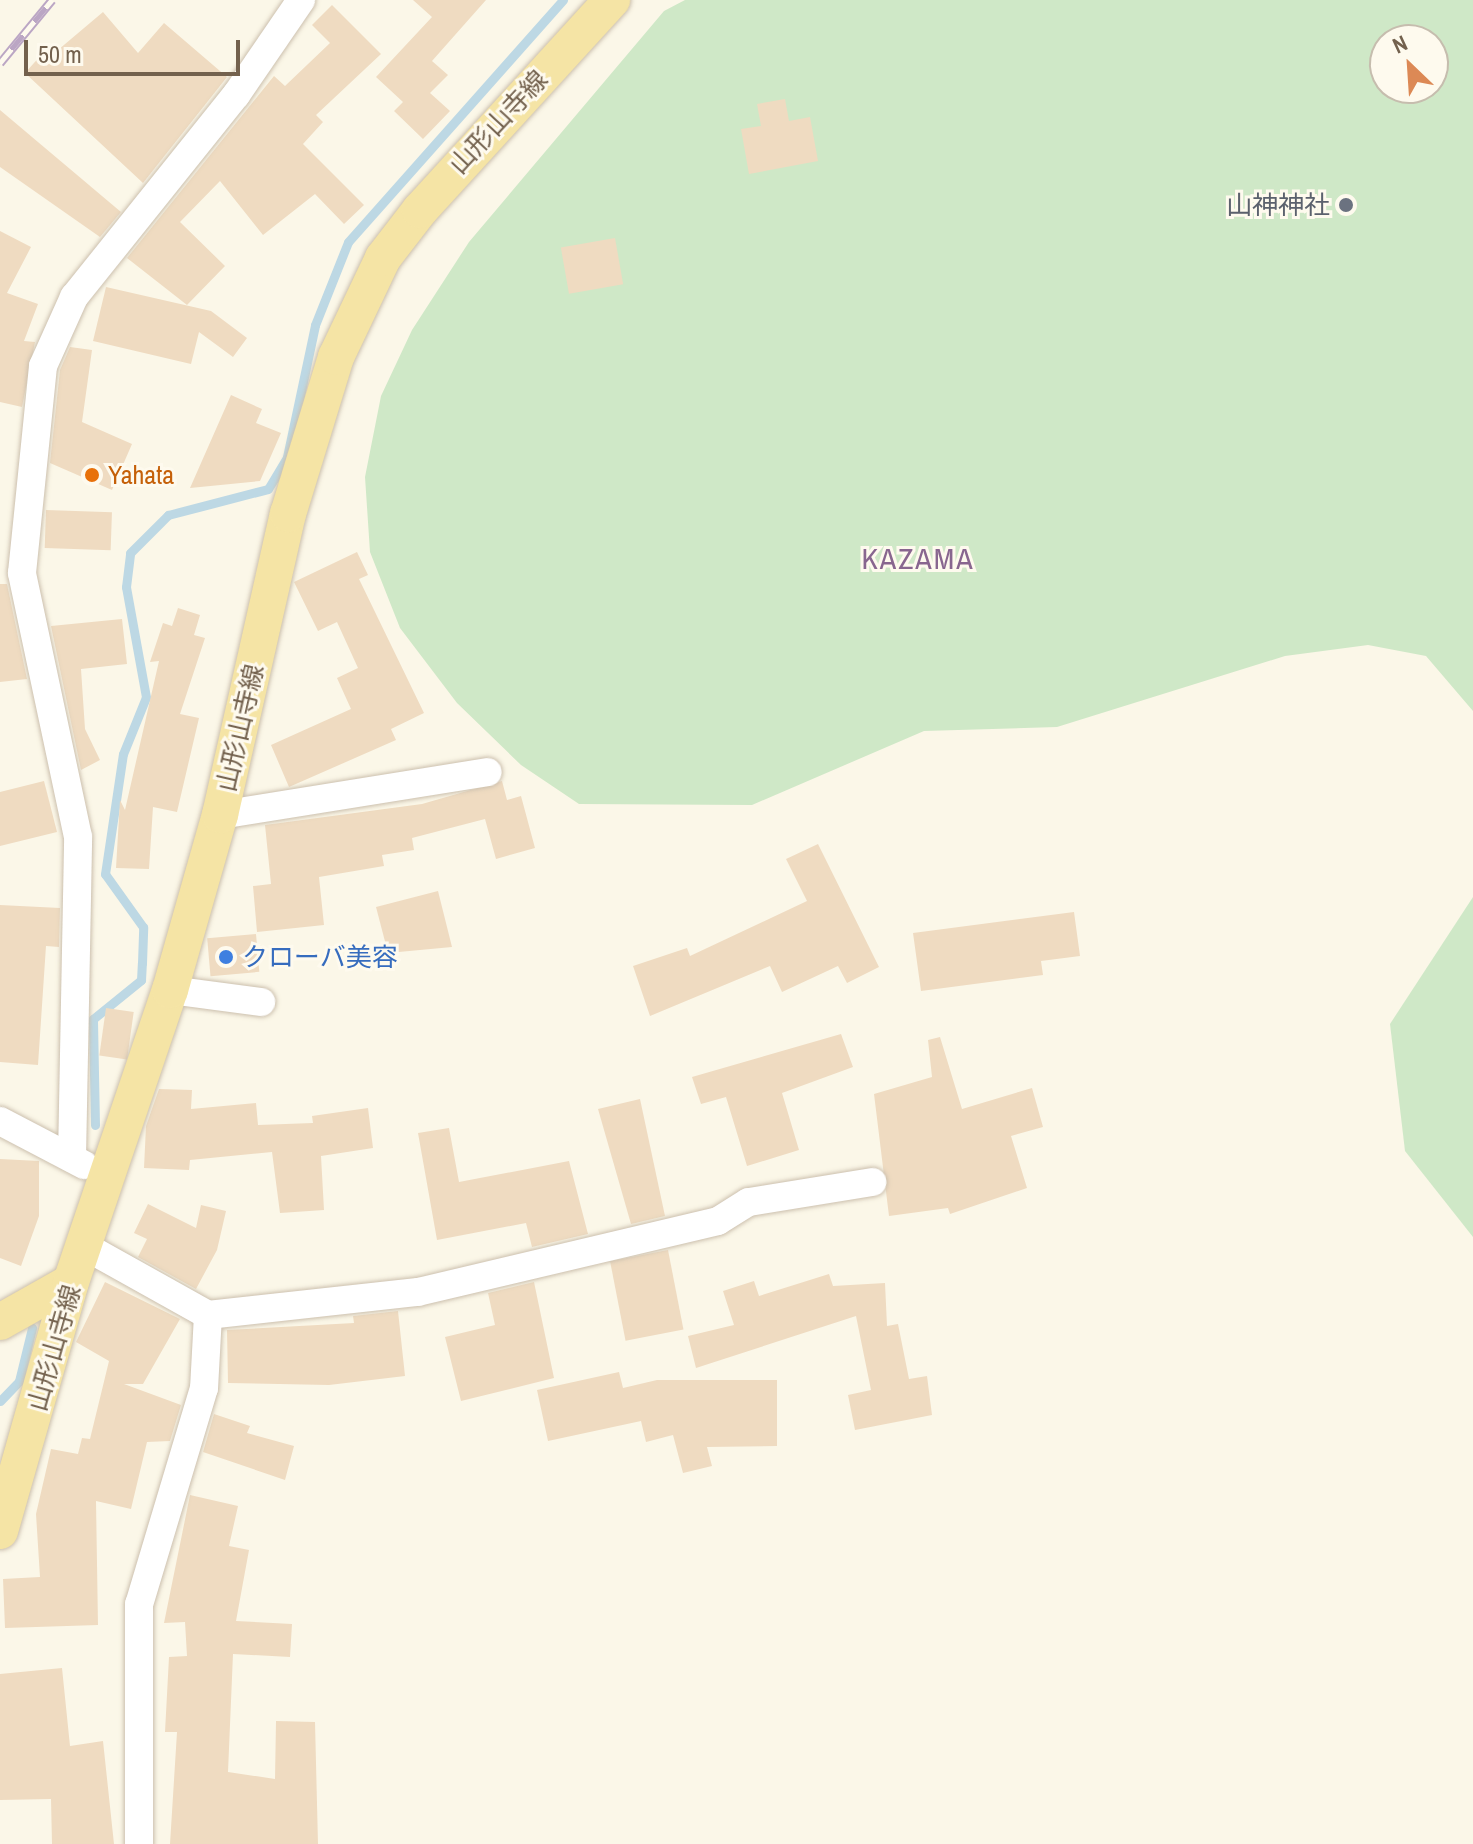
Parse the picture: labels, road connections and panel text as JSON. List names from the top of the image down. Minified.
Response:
{"streets":{"main road":["山形山寺線"]},"districts":["KAZAMA"],"places":["山神神社","Yahata","クローバ美容"],"scale_bar":"50 m","north":"top left"}
